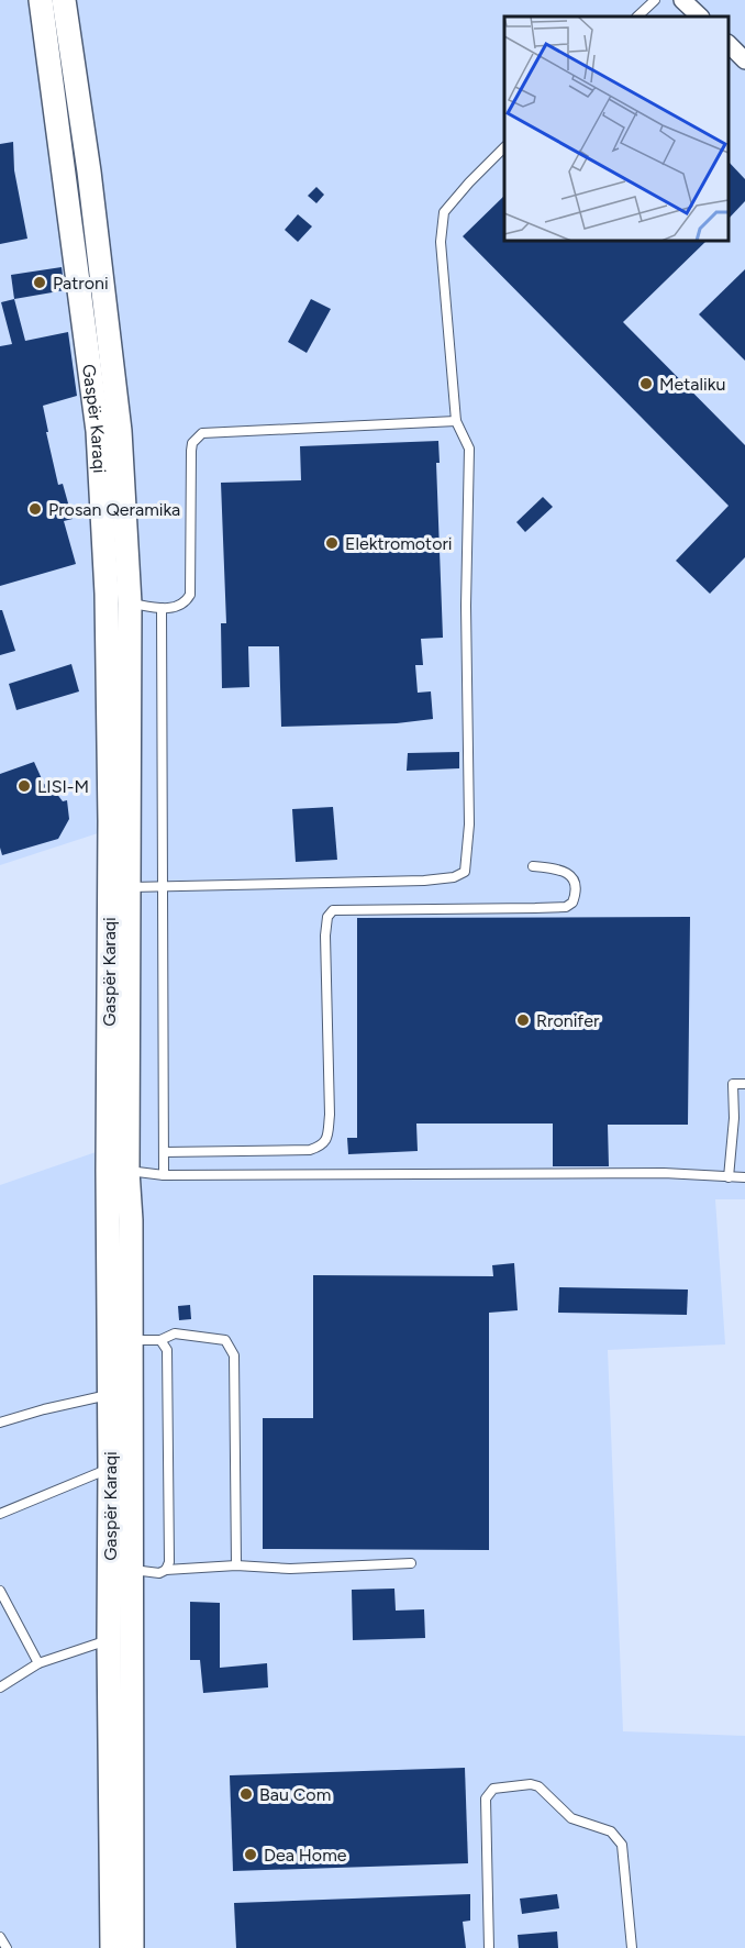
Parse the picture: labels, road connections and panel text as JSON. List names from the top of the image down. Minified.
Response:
{"streets":{"main road":["Gaspër Karaqi"]},"places":["Patroni","Metaliku","Prosan Qeramika","Elektromotori","LISI-M","Rronifer","Bau Com","Dea Home"]}
